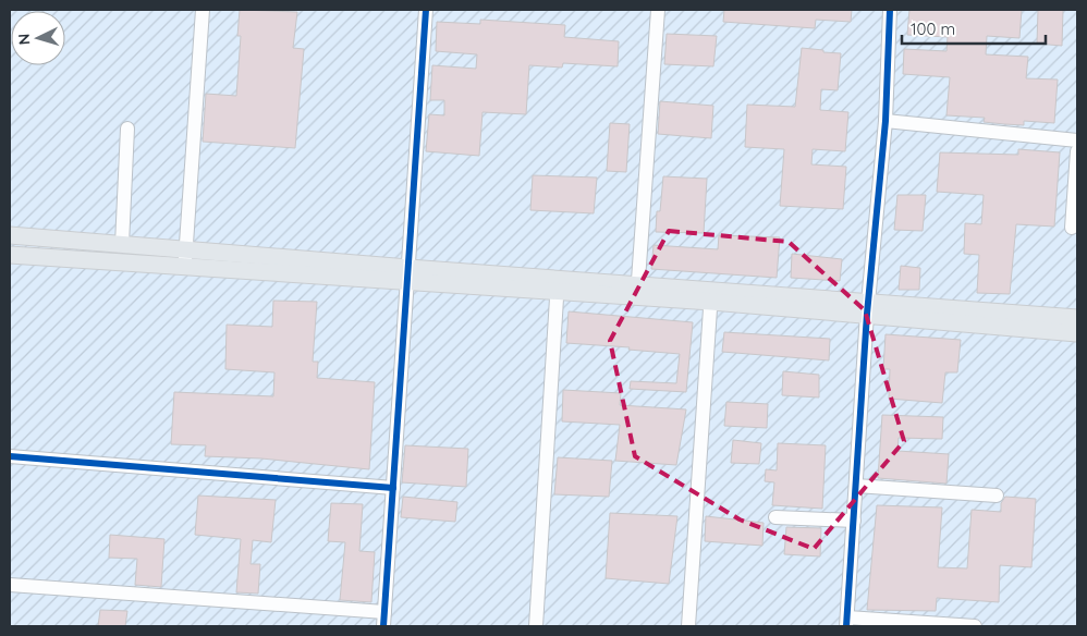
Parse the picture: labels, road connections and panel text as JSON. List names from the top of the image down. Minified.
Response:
{"scale_bar":"100 m","north":"left"}
